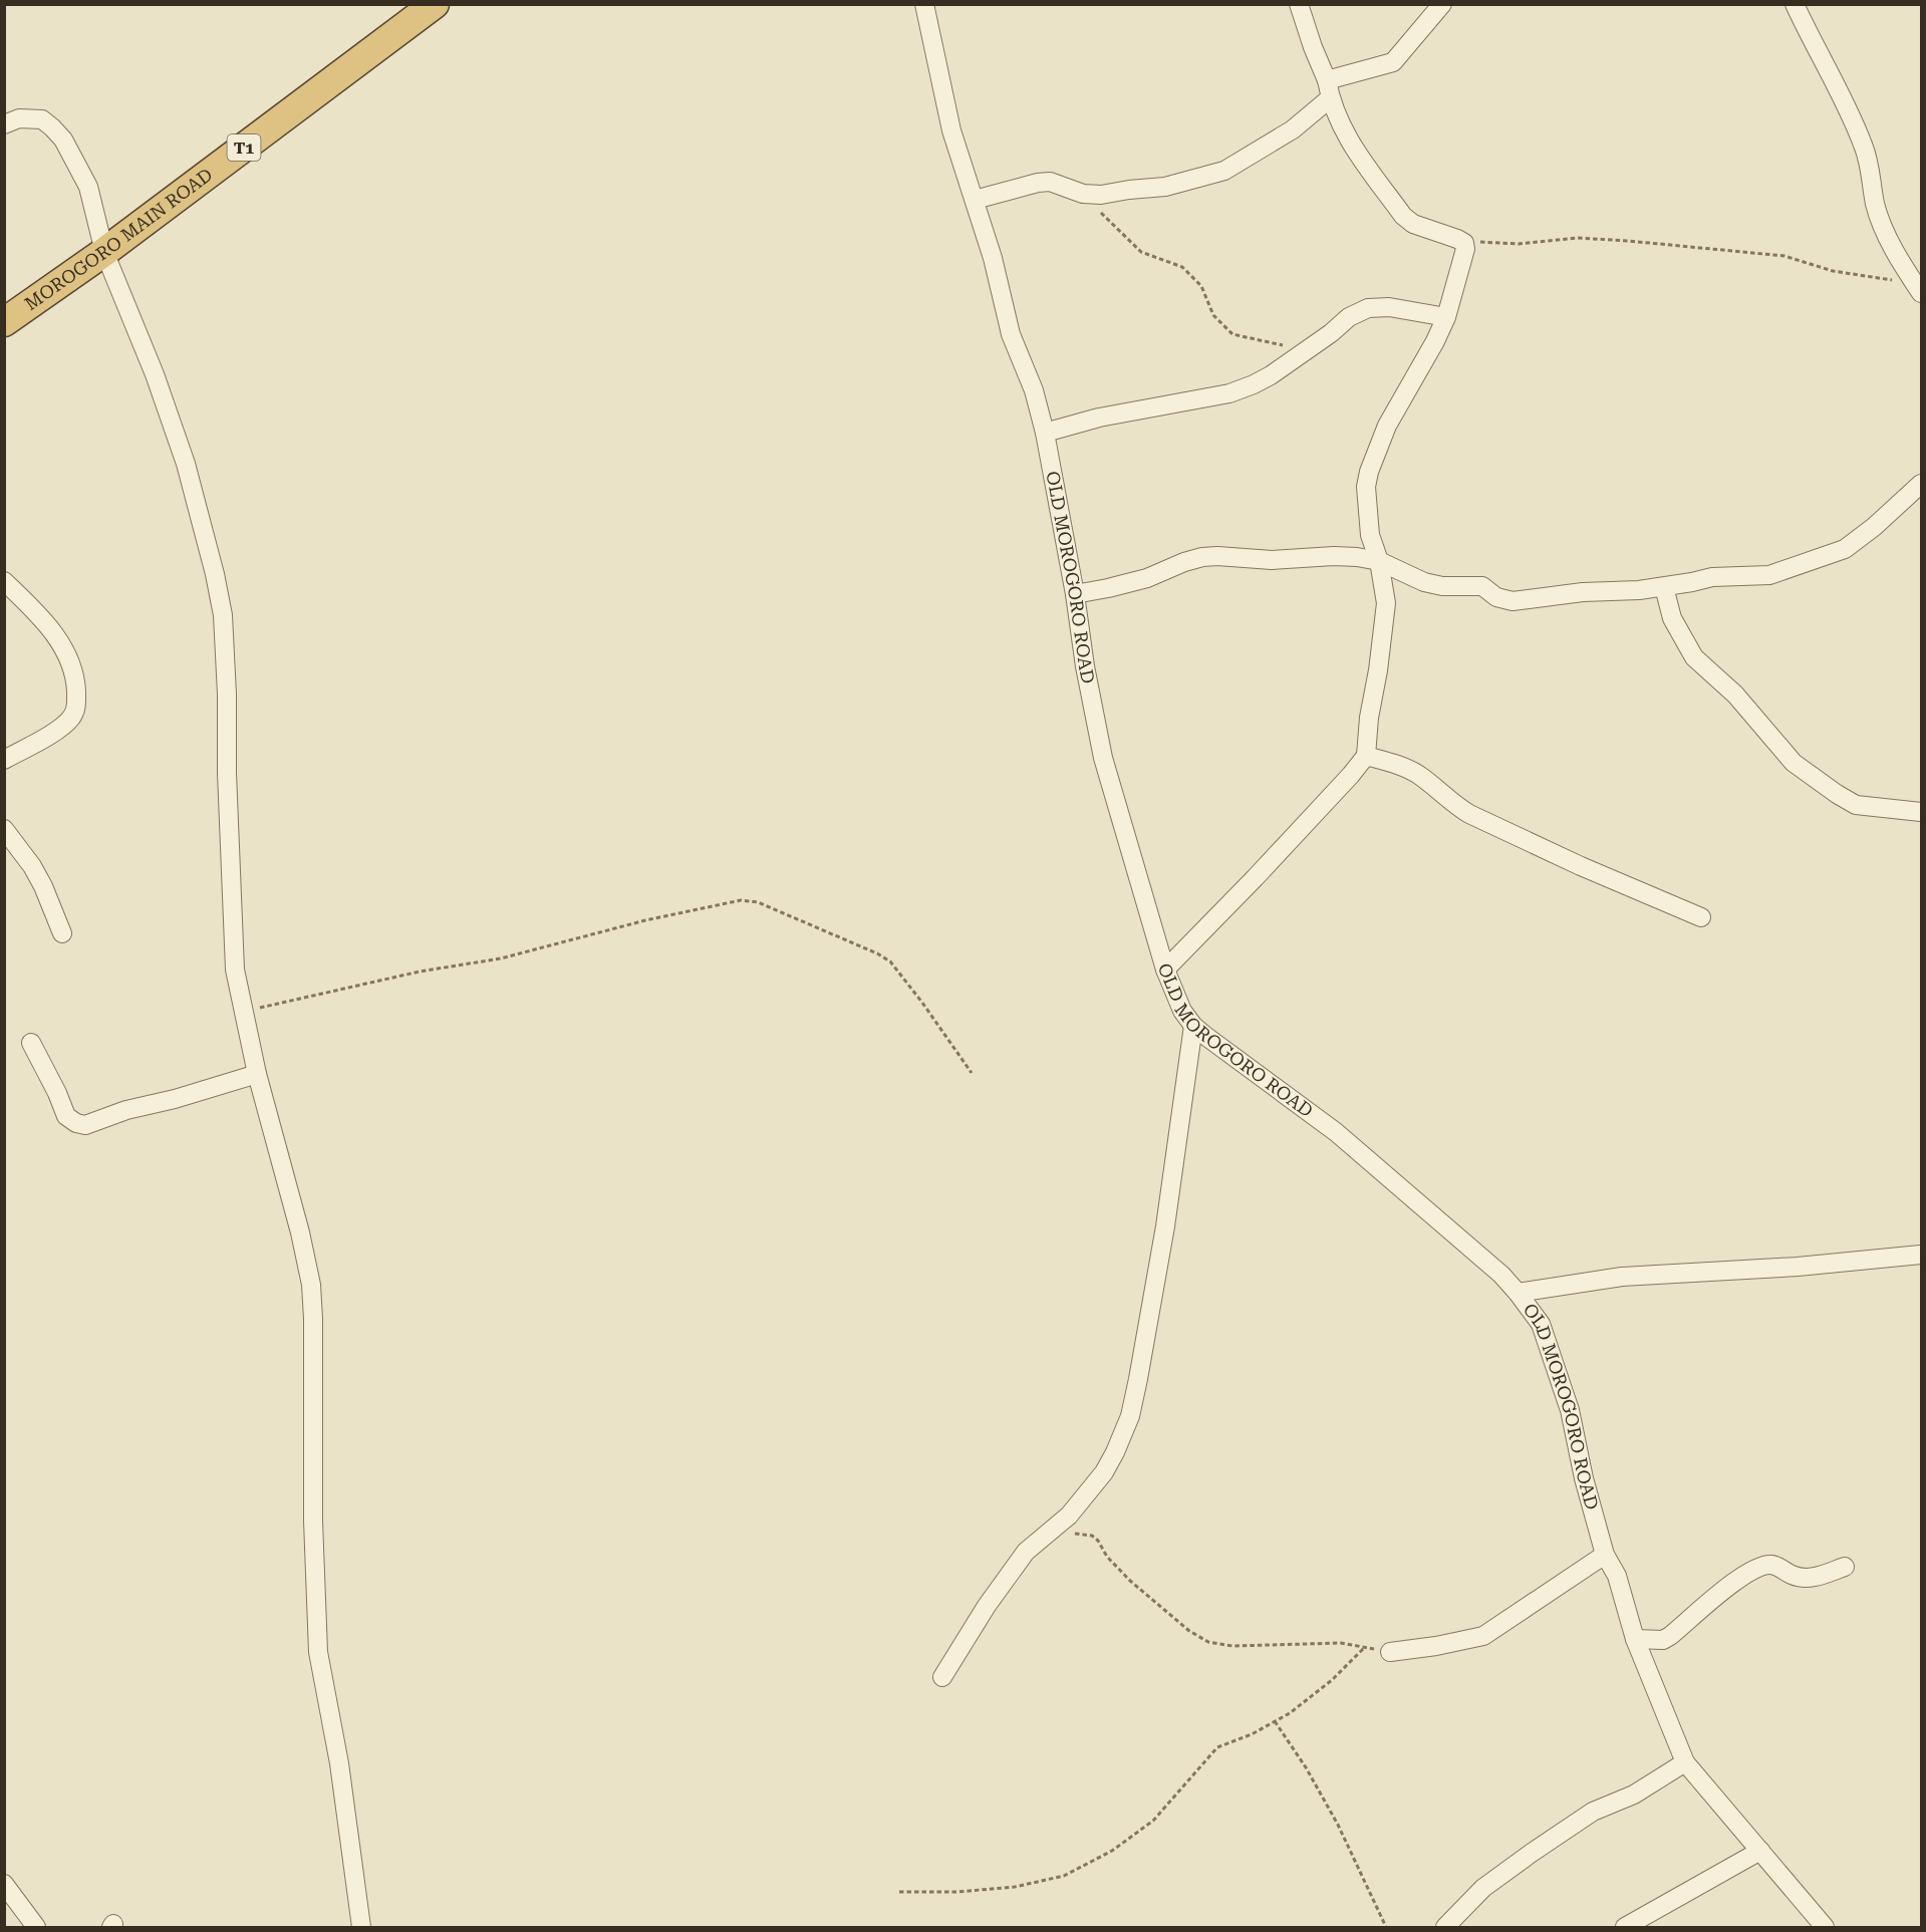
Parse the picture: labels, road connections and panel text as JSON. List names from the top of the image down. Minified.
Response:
{"streets":{"highway":["T1","MOROGORO MAIN ROAD"],"street":["OLD MOROGORO ROAD"]}}
